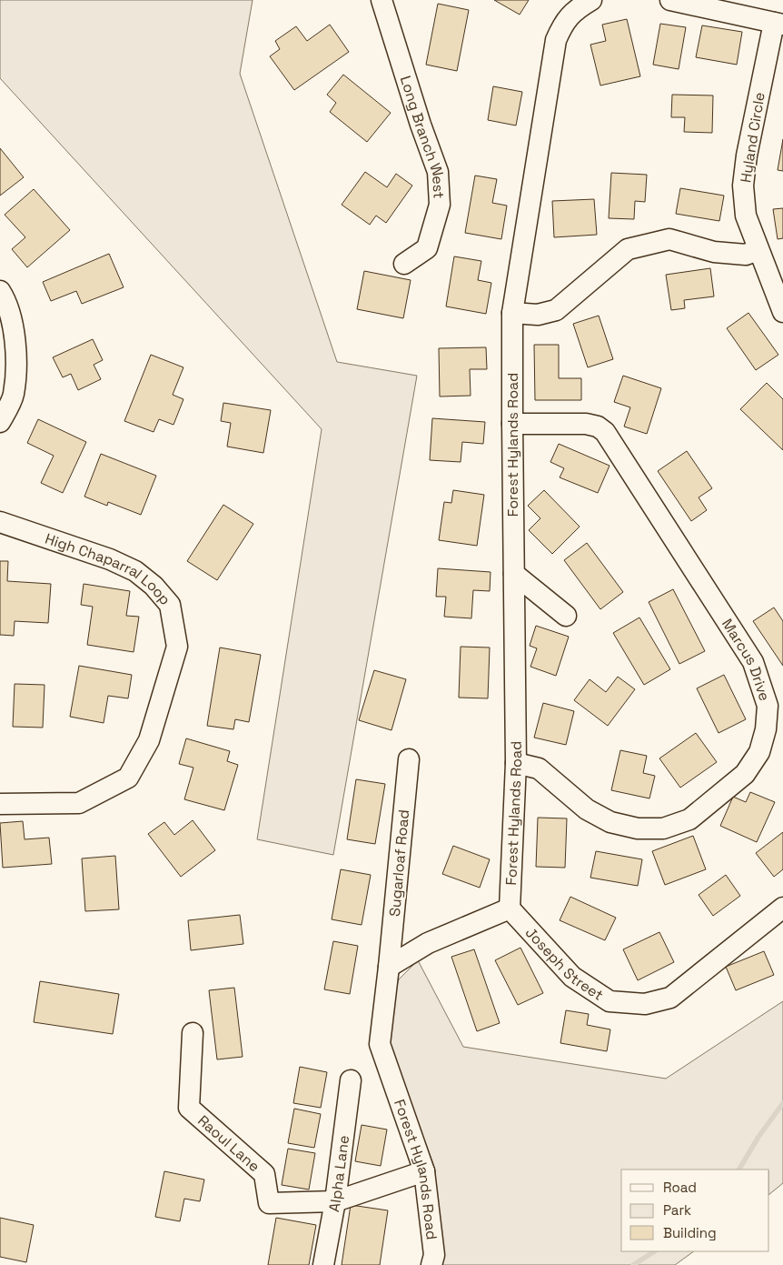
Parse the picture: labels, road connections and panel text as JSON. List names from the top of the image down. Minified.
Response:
{"streets":{"street":["Long Branch West","Hyland Circle","Forest Hylands Road","High Chaparral Loop","Marcus Drive","Sugarloaf Road","Joseph Street","Raoul Lane","Alpha Lane"]},"crossings":[["Forest Hylands Road","Marcus Drive"],["Forest Hylands Road","Sugarloaf Road"],["Forest Hylands Road","Joseph Street"],["Forest Hylands Road","Raoul Lane"],["Raoul Lane","Alpha Lane"]],"legend":["Road","Park","Building"]}
